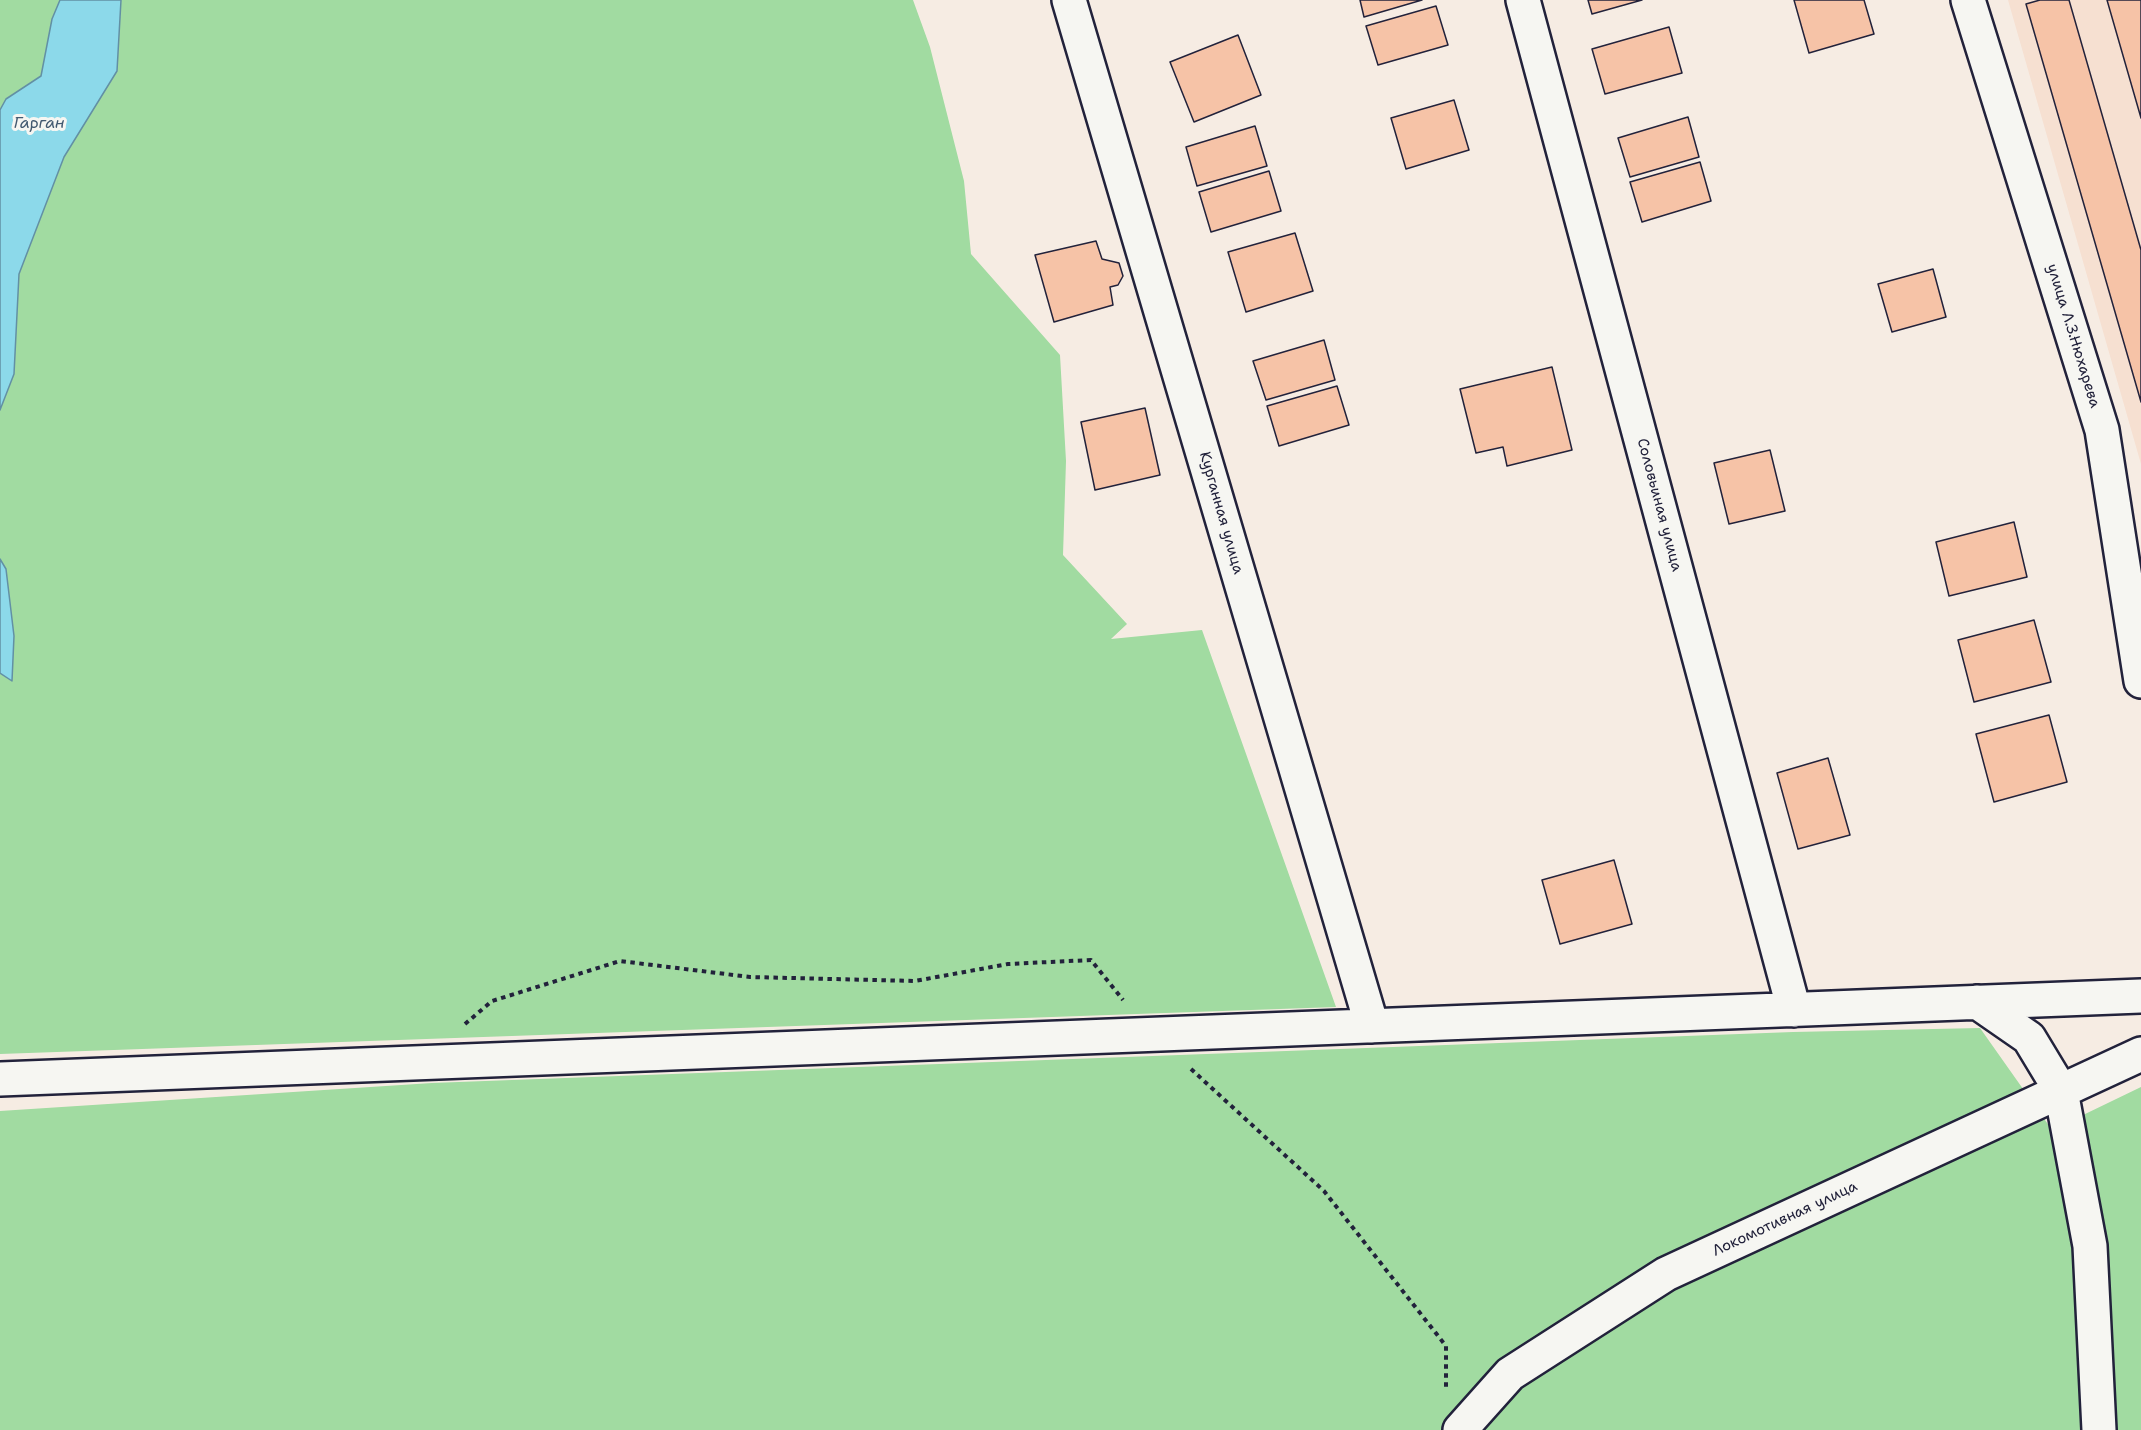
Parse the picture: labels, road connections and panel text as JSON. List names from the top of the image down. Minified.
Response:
{"streets":{"street":["улица Л.З.Нюхарева","Соловьиная улица","Курганная улица","Локомотивная улица"]},"water":["Гарган"]}
